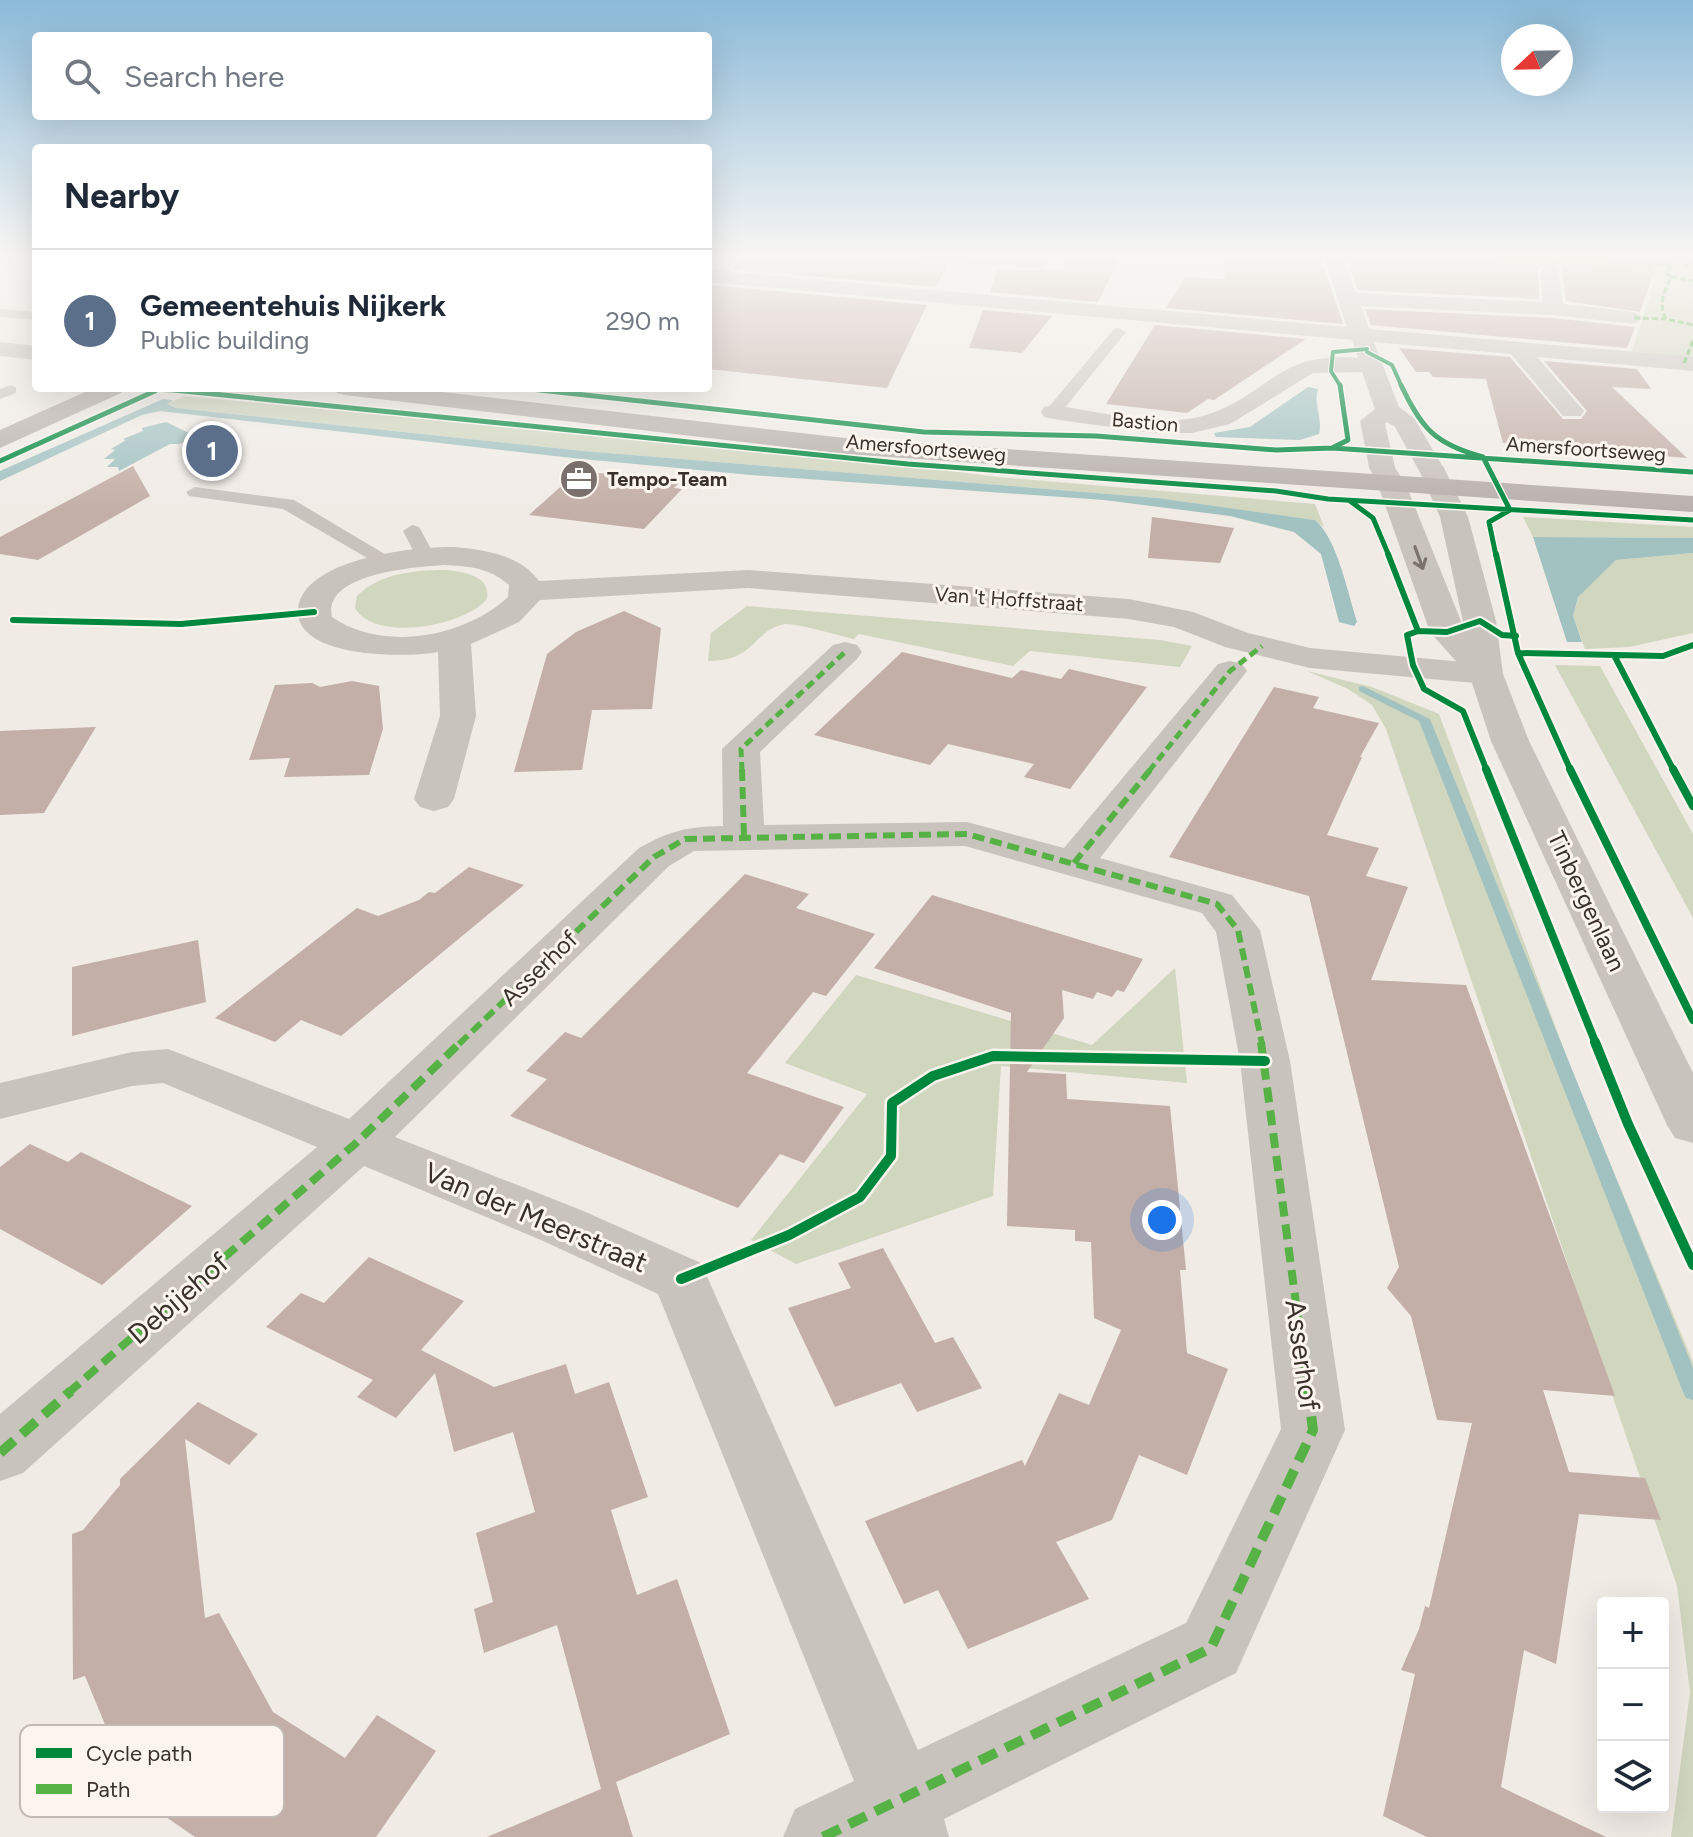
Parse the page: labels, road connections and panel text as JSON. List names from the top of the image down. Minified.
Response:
{"streets":{"main road":["Amersfoortseweg"],"street":["Bastion","Van 't Hoffstraat","Tinbergenlaan","Asserhof","Van der Meerstraat","Debijehof"]},"crossings":[["Amersfoortseweg","Tinbergenlaan"],["Van 't Hoffstraat","Tinbergenlaan"],["Asserhof","Van der Meerstraat"],["Asserhof","Debijehof"],["Van der Meerstraat","Debijehof"]],"places":{"office":["Tempo-Team"]},"legend":["Cycle path","Path"],"north":"left","page":{"search":"Search here","heading":"Nearby","list":[{"mark":"1","name":"Gemeentehuis Nijkerk","note":"Public building","value":"290 m"}],"pins":"1","map_buttons":["+","−"]}}
